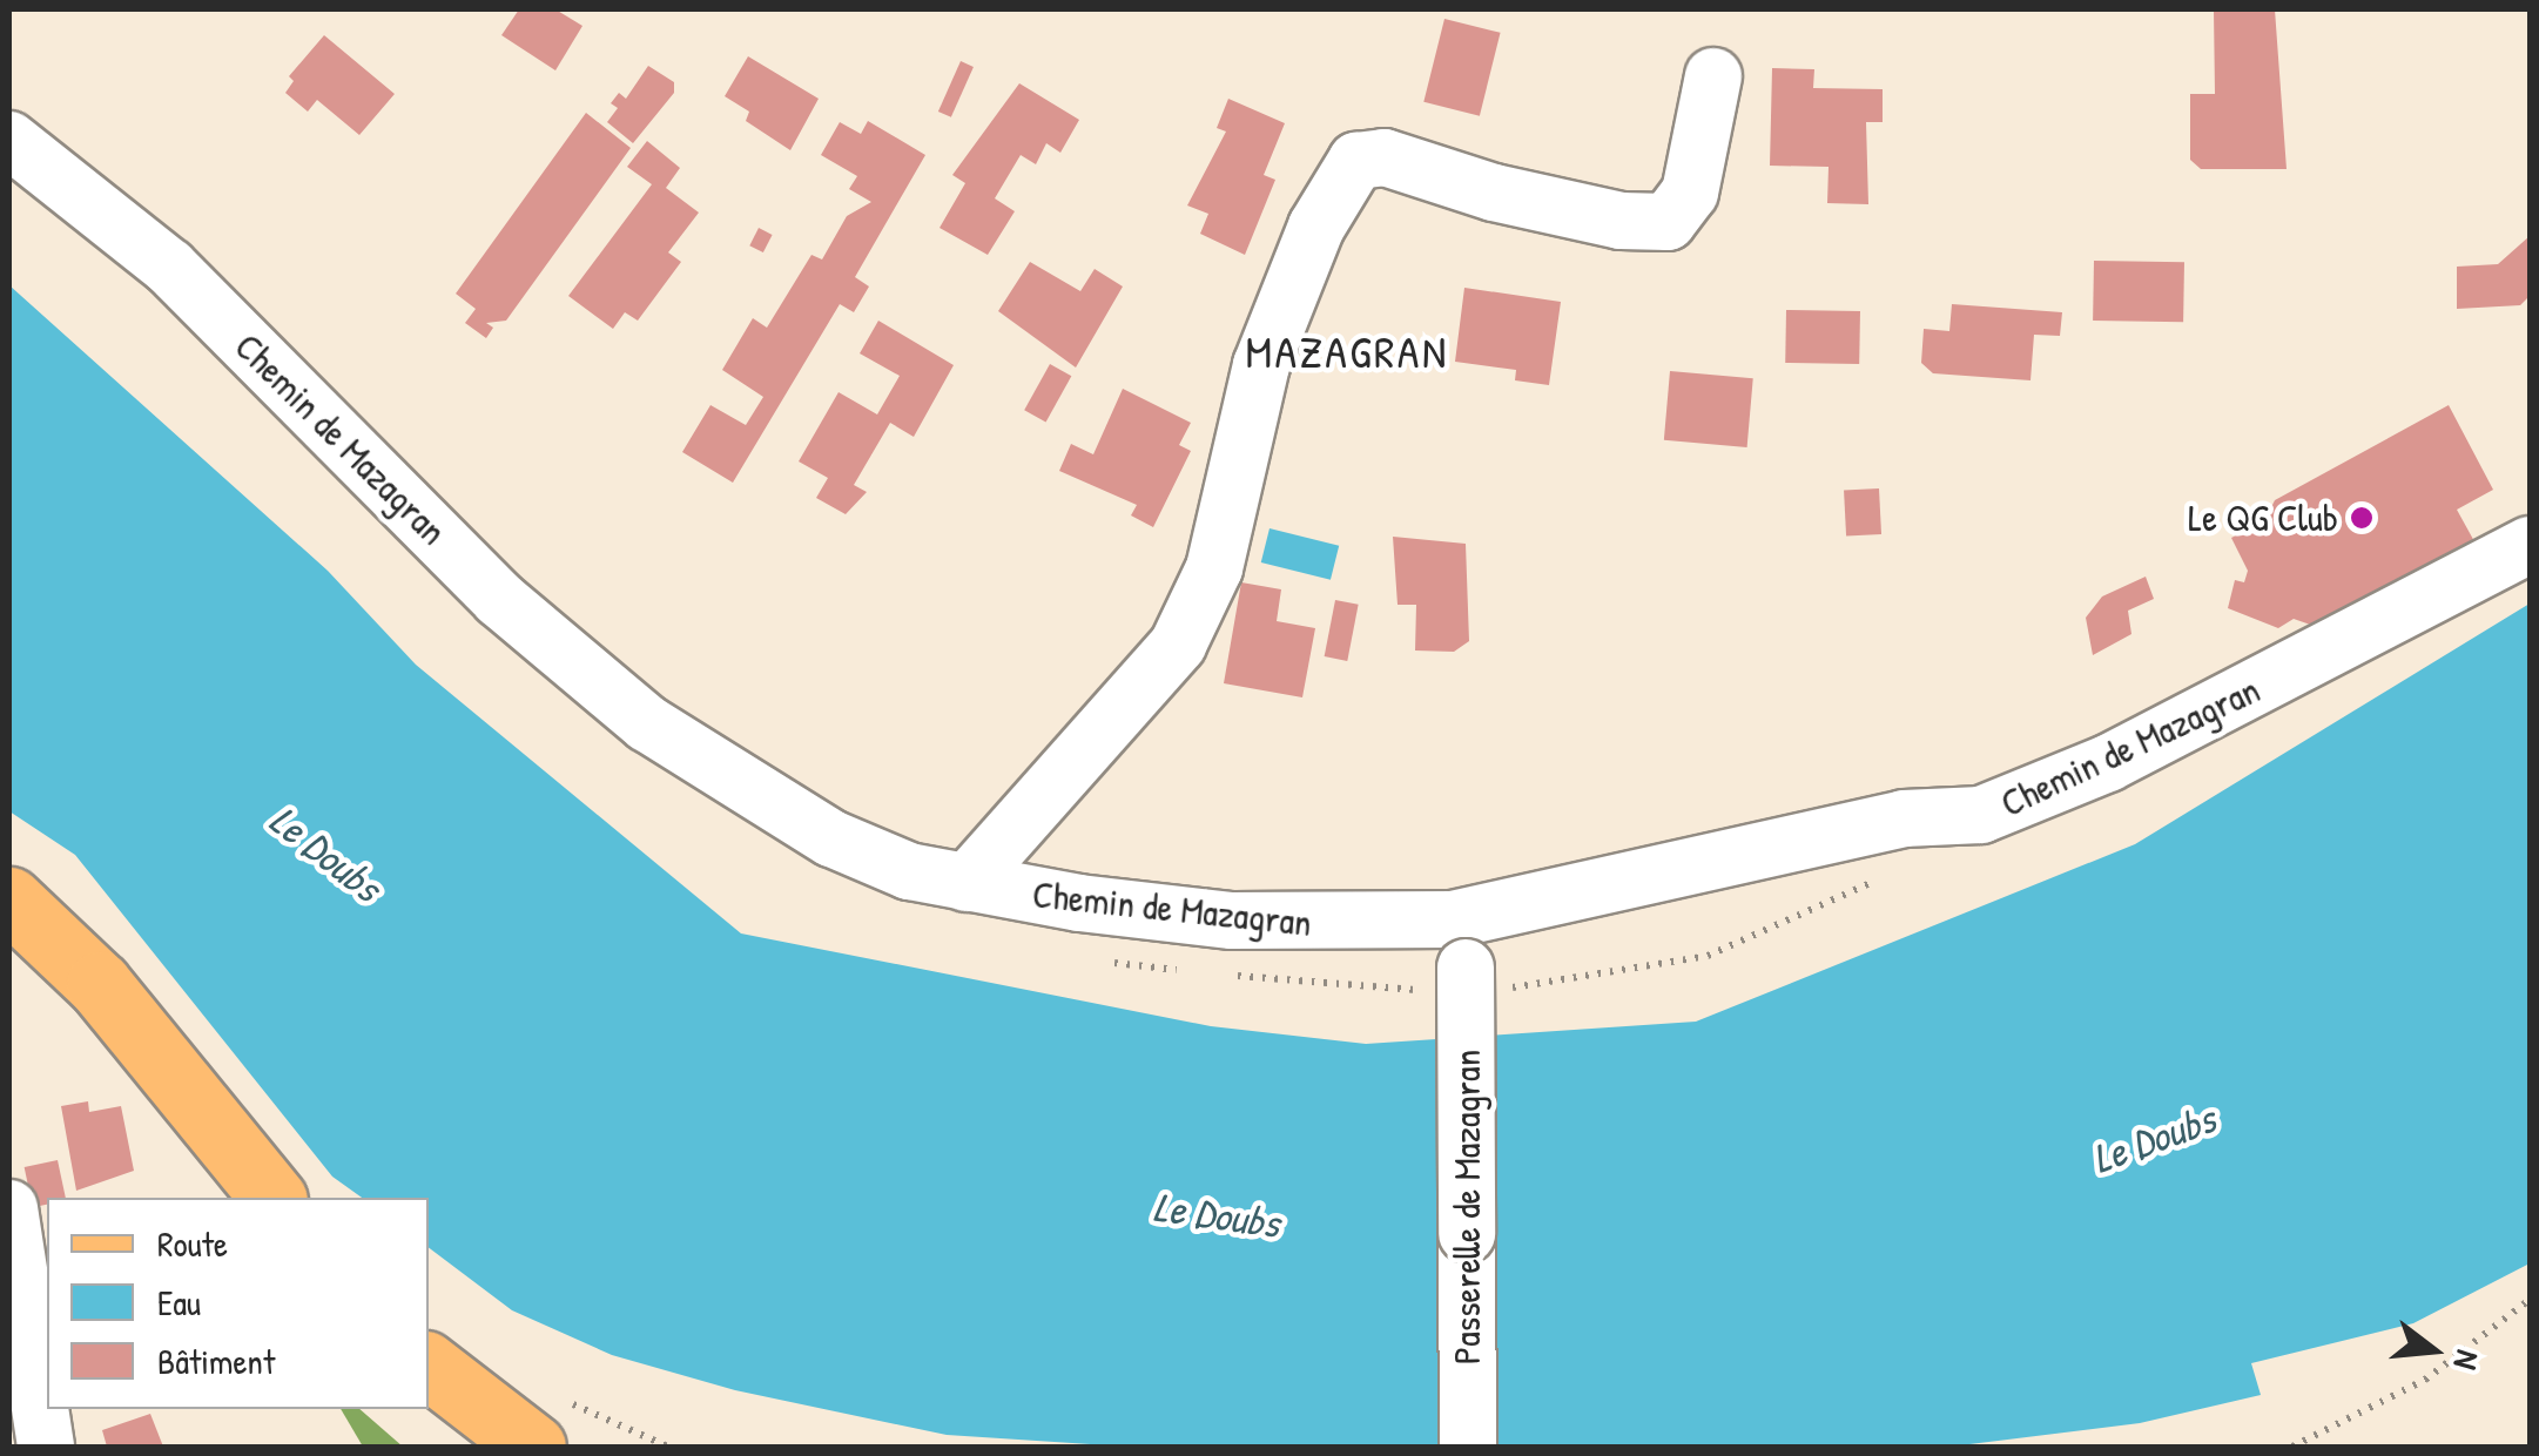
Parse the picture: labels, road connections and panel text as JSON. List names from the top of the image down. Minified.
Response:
{"streets":{"street":["Chemin de Mazagran","Passerelle de Mazagran"]},"crossings":[["Chemin de Mazagran","Passerelle de Mazagran"]],"districts":["MAZAGRAN"],"water":["Le Doubs"],"places":["Le QG Club"],"legend":["Route","Eau","Bâtiment"],"north":"right"}
